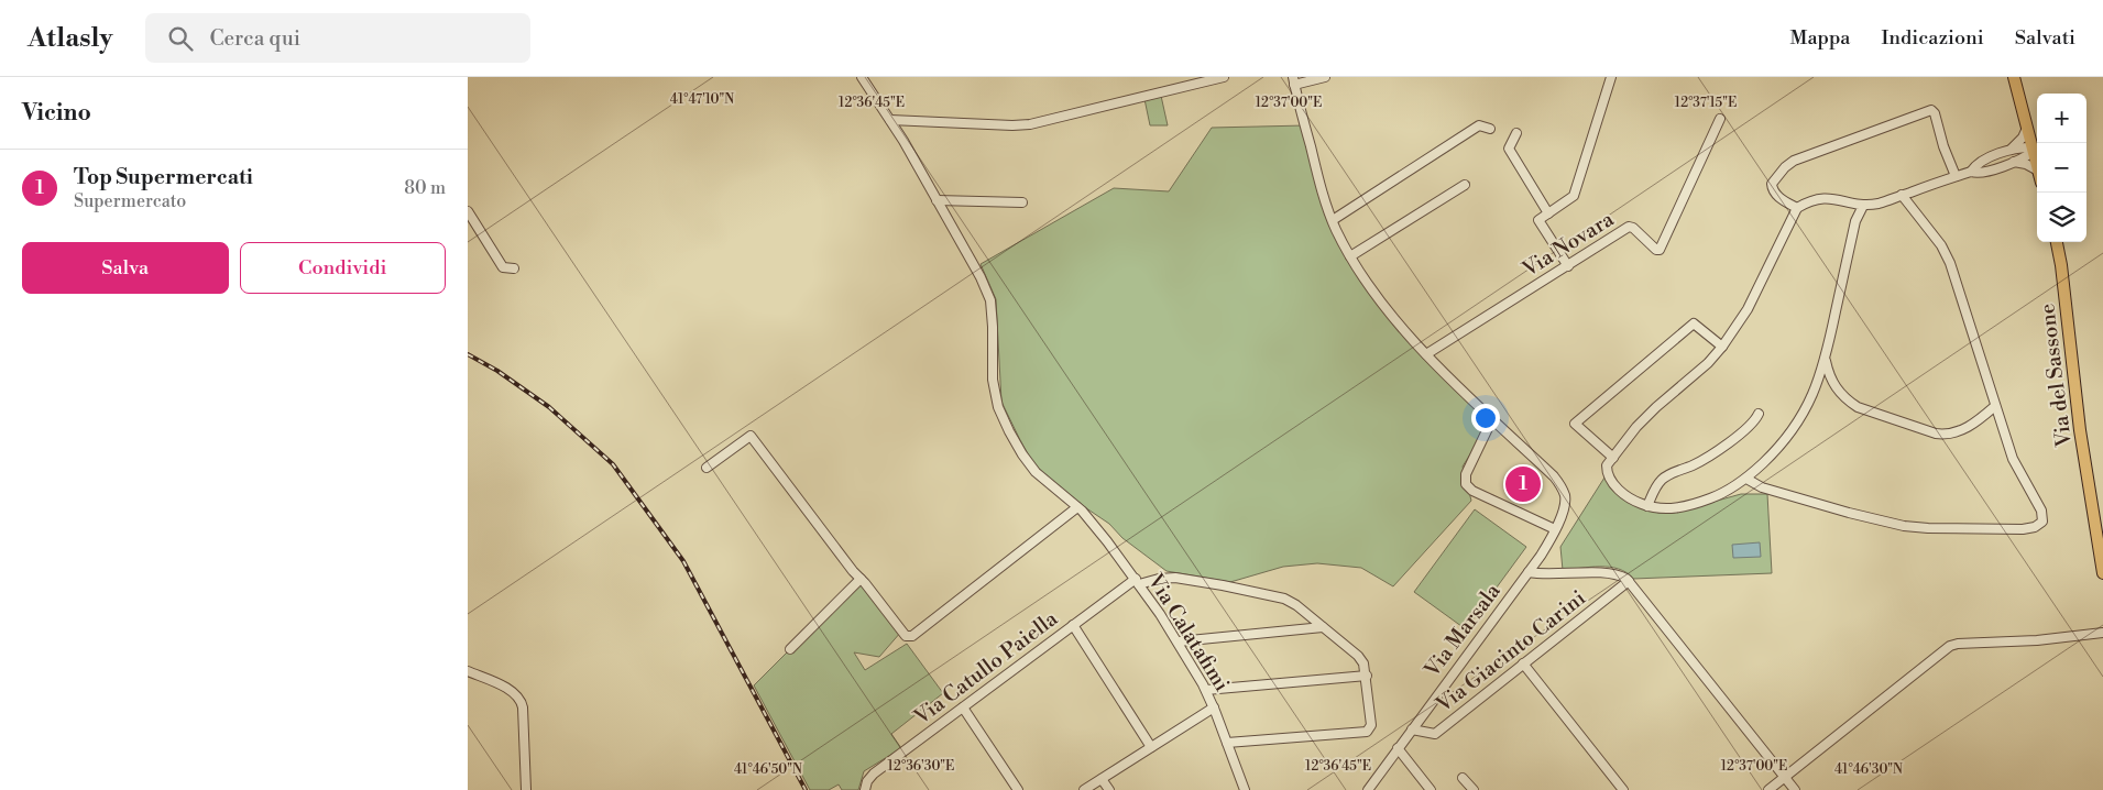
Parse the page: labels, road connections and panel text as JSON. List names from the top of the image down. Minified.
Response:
{"streets":{"main road":["Via del Sassone"],"street":["Via Novara","Via Marsala","Via Calatafimi","Via Giacinto Carini","Via Catullo Paiella"]},"crossings":[["Via Novara","Via Marsala"],["Via Marsala","Via Giacinto Carini"],["Via Calatafimi","Via Catullo Paiella"]],"page":{"header":"Atlasly","search":"Cerca qui","nav":["Mappa","Indicazioni","Salvati"],"heading":"Vicino","map_buttons":["+","−"],"list":[{"mark":"1","name":"Top Supermercati","note":"Supermercato","value":"80 m"}],"buttons":["Salva","Condividi"],"pins":"1"},"coordinates":["41°47'10\"N","12°36'45\"E","12°37'00\"E","12°37'15\"E","12°36'30\"E","41°46'50\"N","41°46'30\"N"]}
